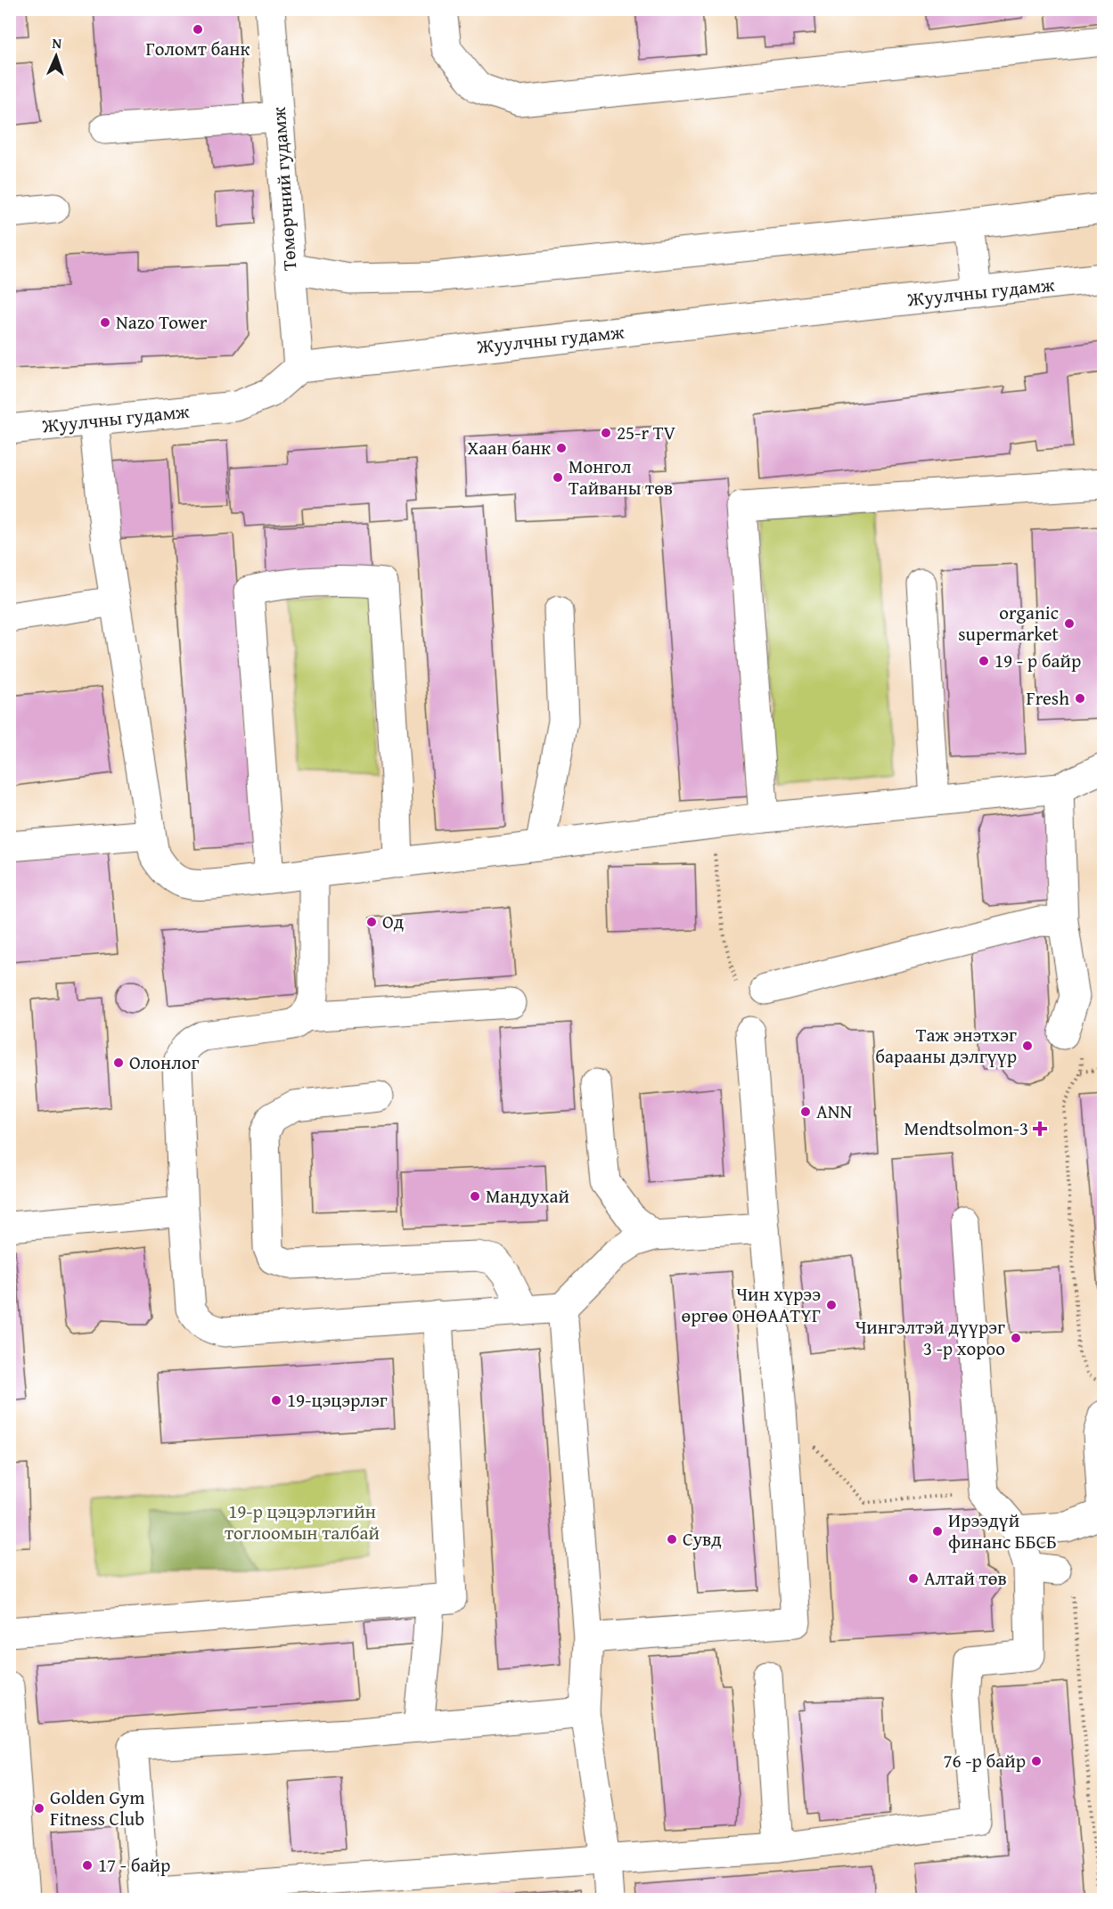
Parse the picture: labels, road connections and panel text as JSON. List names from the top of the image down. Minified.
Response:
{"streets":{"street":["Төмөрчний гудамж","Жуулчны гудамж"]},"crossings":[["Төмөрчний гудамж","Жуулчны гудамж"]],"parks":["19-р цэцэрлэгийн тоглоомын талбай"],"places":{"other":["Голомт банк","Nazo Tower","25-r TV","Хаан банк","Монгол Тайваны төв","organic supermarket","19 - р байр","Fresh","Од","Таж энэтхэг барааны дэлгүүр","Олонлог","ANN","Мандухай","Чин хүрээ өргөө ОНӨААТҮГ","Чингэлтэй дүүрэг 3 -р хороо","19-цэцэрлэг","Ирээдүй финанс ББСБ","Сувд","Алтай төв","76 -р байр","Golden Gym Fitness Club","17 - байр"],"health":["Mendtsolmon-3"]},"north":"top"}
